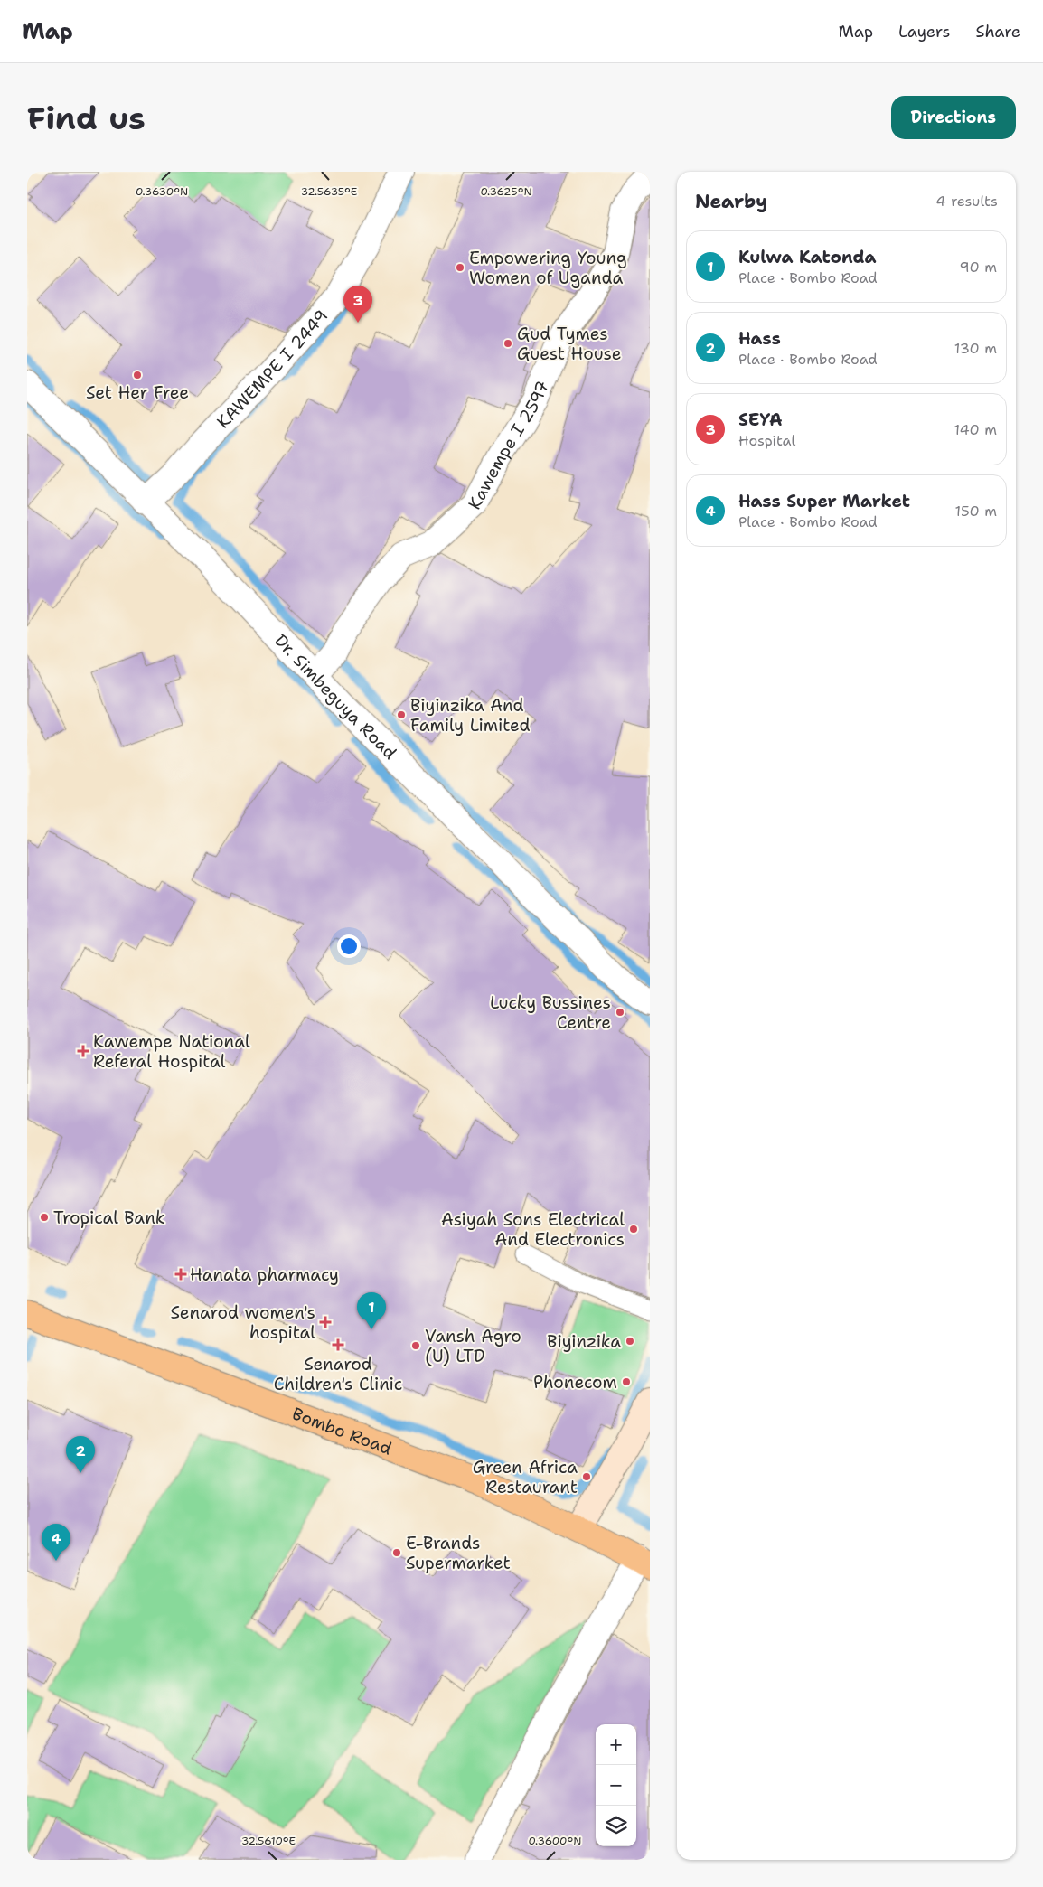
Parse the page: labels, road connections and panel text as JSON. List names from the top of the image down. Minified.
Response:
{"streets":{"main road":["Bombo Road"],"street":["KAWEMPE I 2449","Kawempe I 2597","Dr. Simbeguya Road"]},"crossings":[["KAWEMPE I 2449","Dr. Simbeguya Road"],["Kawempe I 2597","Dr. Simbeguya Road"]],"places":{"other":["Empowering Young Women of Uganda","Gud Tymes Guest House","Set Her Free","Biyinzika And Family Limited","Lucky Bussines Centre","Tropical Bank","Asiyah Sons Electrical And Electronics","Biyinzika","Vansh Agro (U) LTD","Phonecom","Green Africa Restaurant","E-Brands Supermarket"],"health":["Kawempe National Referal Hospital","Hanata pharmacy","Senarod women's hospital","Senarod Children's Clinic"]},"page":{"header":"Map","nav":["Map","Layers","Share"],"buttons":"Directions","title":"Find us","heading":["Nearby","4 results"],"list":[{"mark":"1","name":"Kulwa Katonda","note":"Place · Bombo Road","value":"90 m"},{"mark":"2","name":"Hass","note":"Place · Bombo Road","value":"130 m"},{"mark":"3","name":"SEYA","note":"Hospital","value":"140 m"},{"mark":"4","name":"Hass Super Market","note":"Place · Bombo Road","value":"150 m"}],"pins":["3","1","2","4"],"map_buttons":["+","−"]},"coordinates":["0.3630°N","32.5635°E","0.3625°N","32.5610°E","0.3600°N"]}
